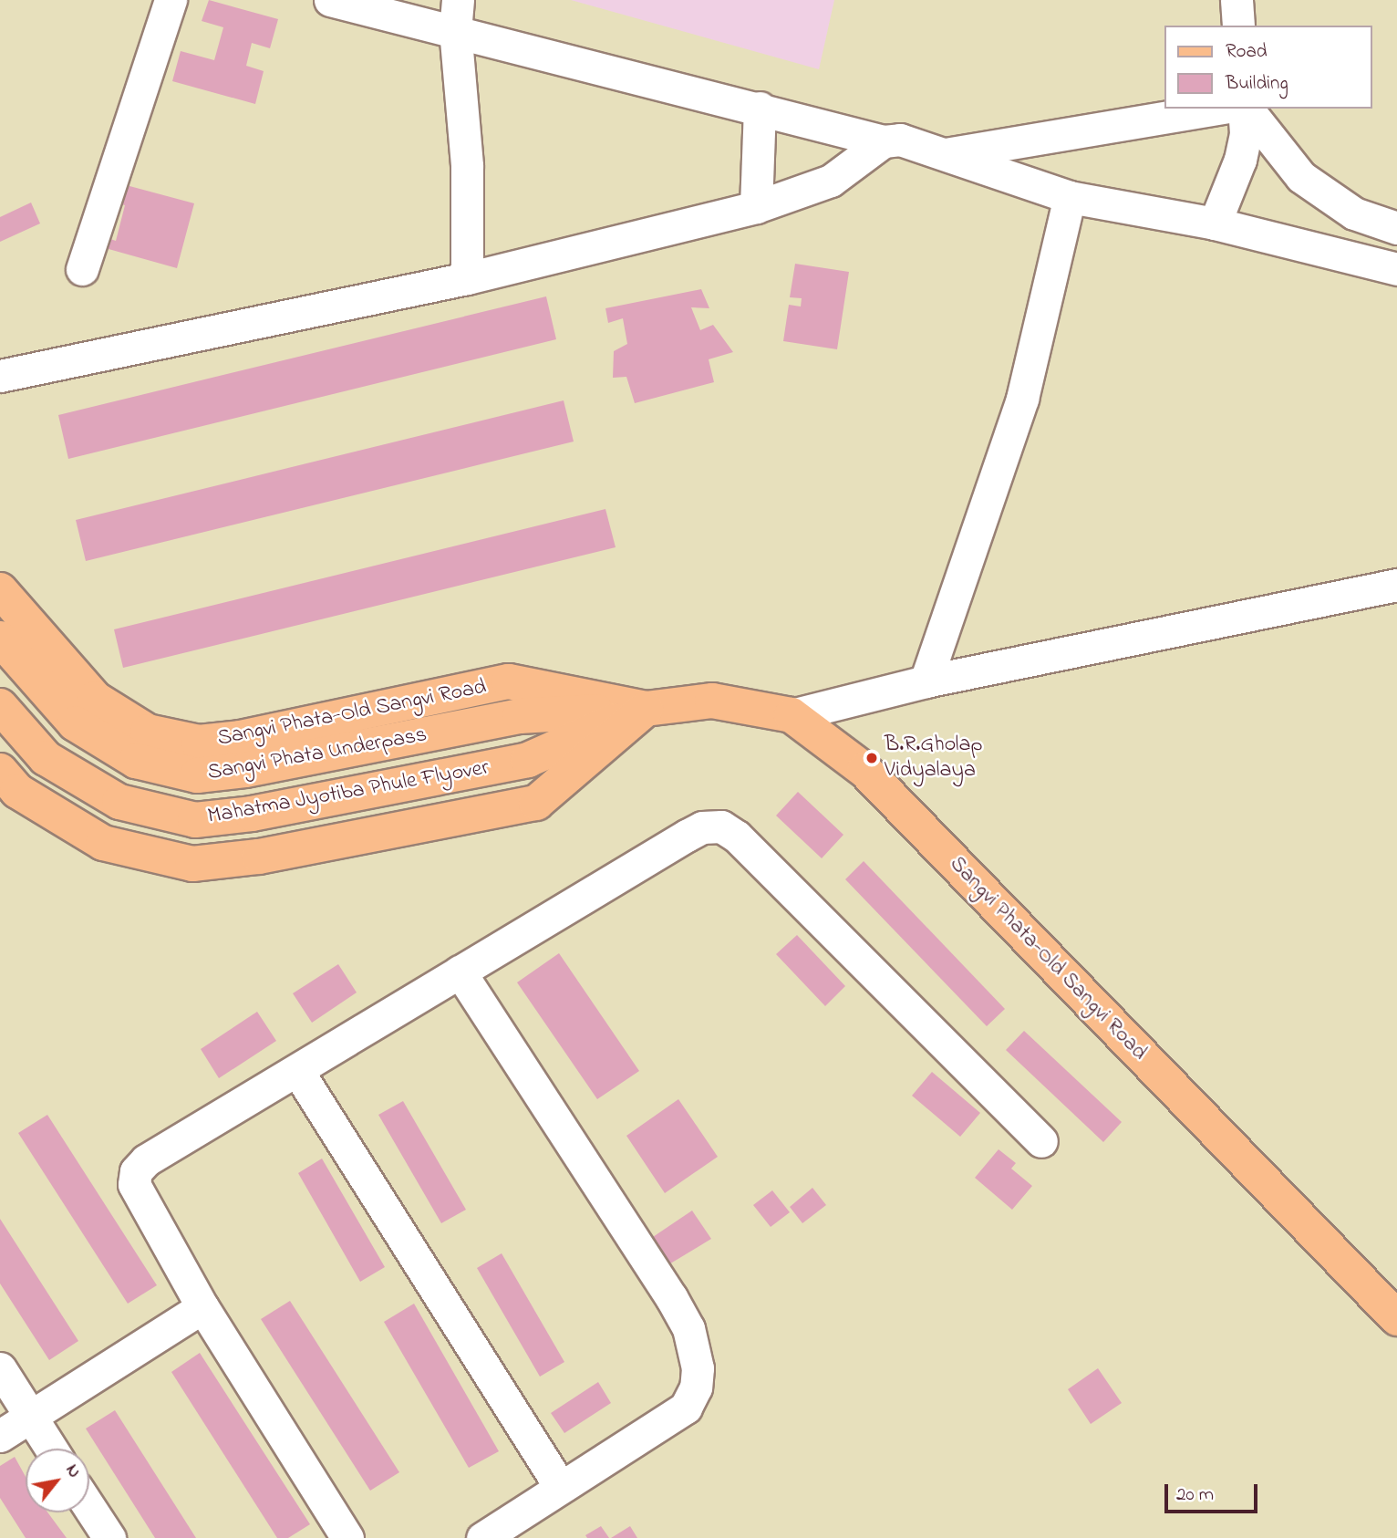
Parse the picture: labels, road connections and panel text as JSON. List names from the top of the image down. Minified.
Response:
{"streets":{"main road":["Sangvi Phata-Old Sangvi Road","Sangvi Phata Underpass","Mahatma Jyotiba Phule Flyover"]},"crossings":[["Sangvi Phata-Old Sangvi Road","Sangvi Phata Underpass"],["Sangvi Phata-Old Sangvi Road","Mahatma Jyotiba Phule Flyover"],["Sangvi Phata Underpass","Mahatma Jyotiba Phule Flyover"]],"places":["B.R.Gholap Vidyalaya"],"legend":["Road","Building"],"scale_bar":"20 m","north":"top right"}
